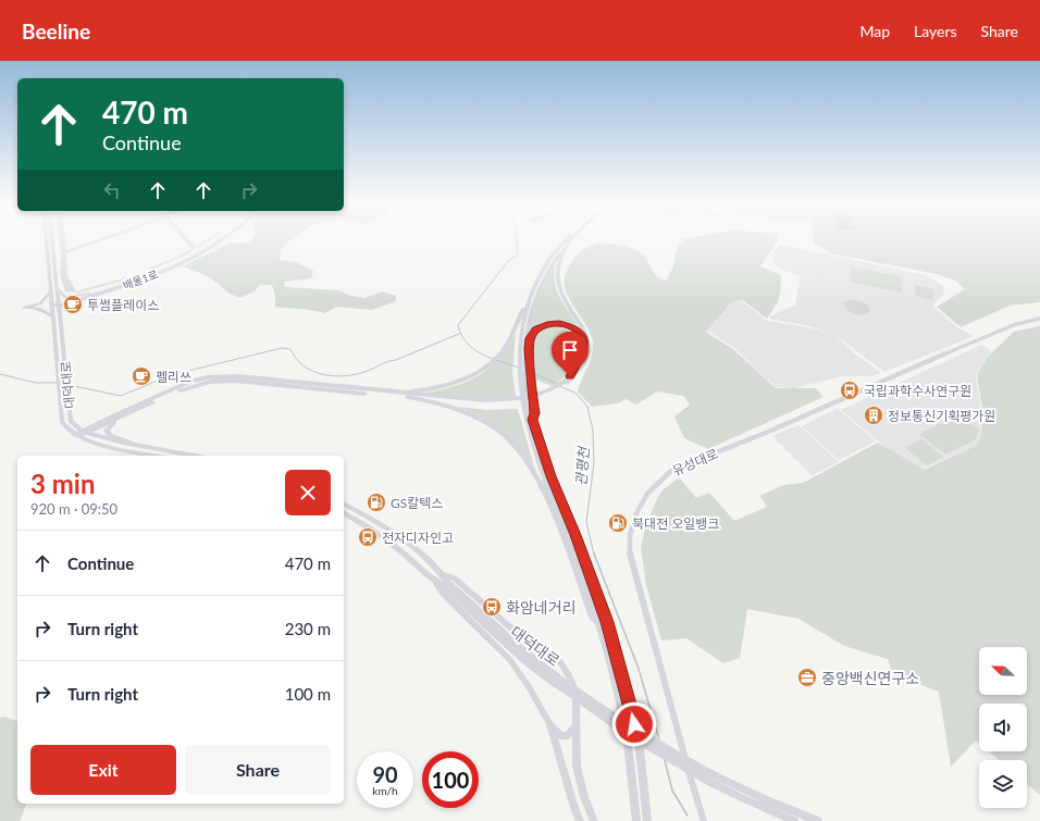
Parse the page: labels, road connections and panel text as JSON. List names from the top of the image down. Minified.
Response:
{"streets":{"main road":["배울1로","대덕대로","유성대로"]},"crossings":[["배울1로","대덕대로"]],"water":["관평천"],"places":{"cafe":["투썸플레이스","펠리쓰"],"bus stop":["국립과학수사연구원","전자디자인고","화암네거리"],"building":["정보통신기획평가원"],"fuel station":["GS칼텍스","북대전 오일뱅크"],"office":["중앙백신연구소"]},"north":"top left","page":{"header":"Beeline","nav":["Map","Layers","Share"],"turn":["470 m","Continue"],"heading":["3 min","920 m · 09:50"],"list":[{"name":"Continue","value":"470 m"},{"name":"Turn right","value":"230 m"},{"name":"Turn right","value":"100 m"}],"buttons":["Exit","Share"],"speed":"90 km/h","limit":"100"}}
